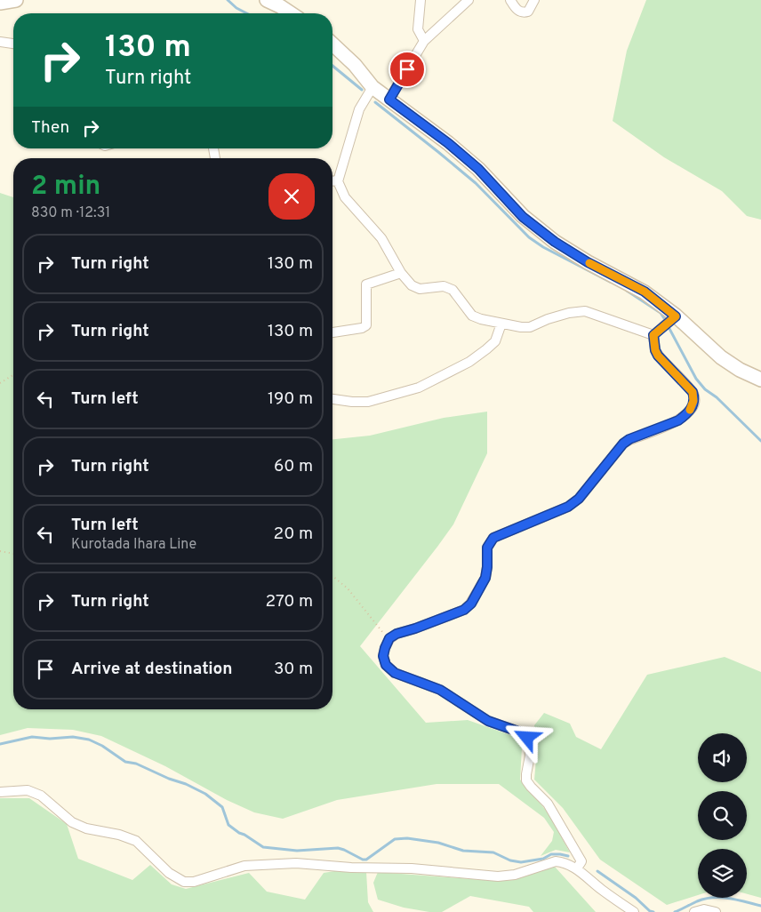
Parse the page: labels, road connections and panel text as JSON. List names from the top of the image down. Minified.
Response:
{"page":{"turn":["130 m","Turn right"],"then":"Then","heading":["2 min","830 m · 12:31"],"list":[{"name":"Turn right","value":"130 m"},{"name":"Turn right","value":"130 m"},{"name":"Turn left","value":"190 m"},{"name":"Turn right","value":"60 m"},{"name":"Turn left","note":"Kurotada Ihara Line","value":"20 m"},{"name":"Turn right","value":"270 m"},{"name":"Arrive at destination","value":"30 m"}]}}
